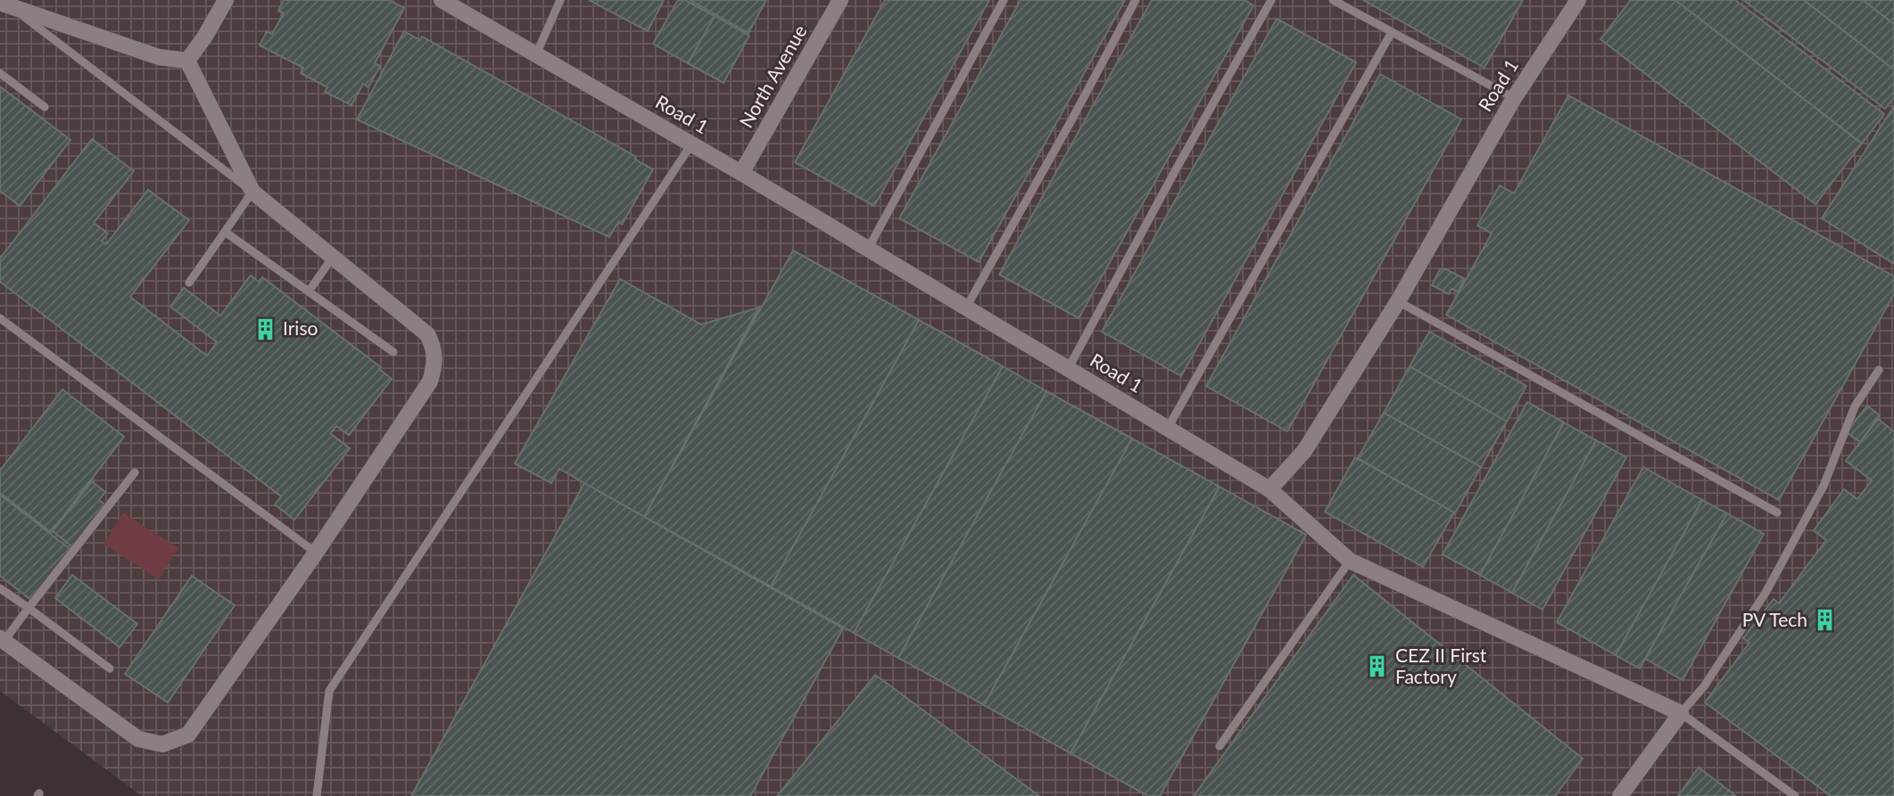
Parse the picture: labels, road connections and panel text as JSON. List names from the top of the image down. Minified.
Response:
{"streets":{"street":["North Avenue","Road 1"]},"crossings":[["North Avenue","Road 1"]],"places":{"building":["Iriso","PV Tech","CEZ II First Factory"]}}
